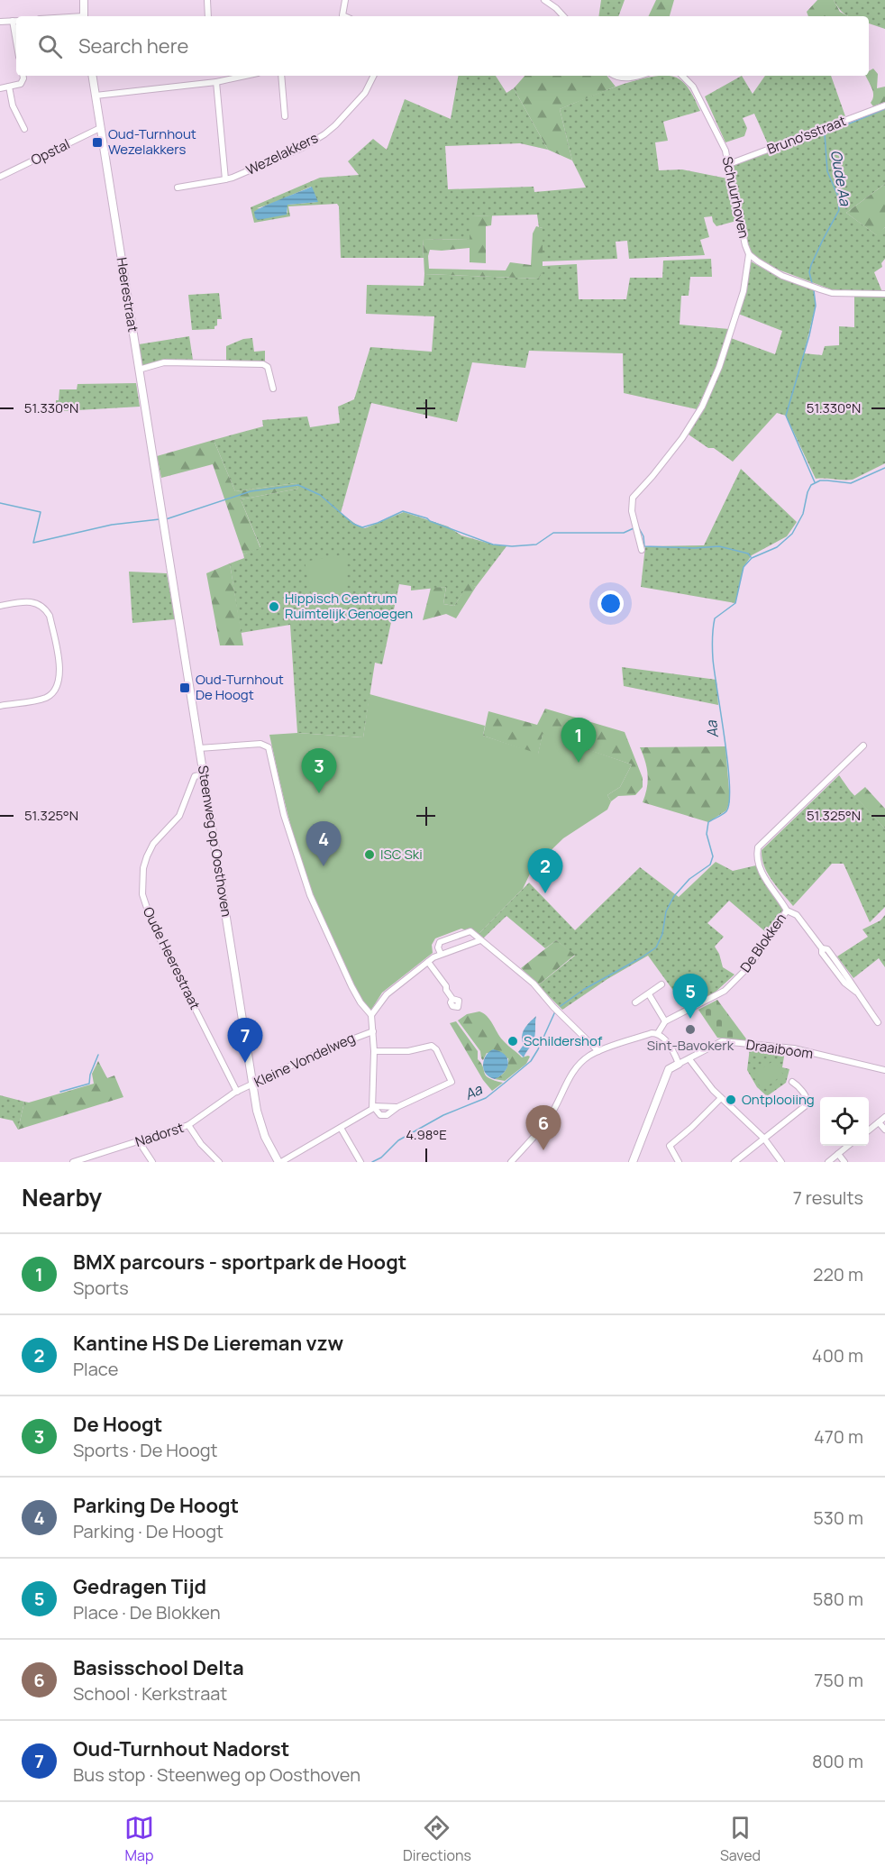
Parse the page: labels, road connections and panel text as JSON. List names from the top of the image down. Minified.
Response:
{"streets":{"street":["Bruno'sstraat","Opstal","Wezelakkers","Schuurhoven","Heerestraat","Steenweg op Oosthoven","De Blokken","Oude Heerestraat","Draaiboom","Kleine Vondelweg","Nadorst"]},"crossings":[["Bruno'sstraat","Schuurhoven"],["Opstal","Heerestraat"],["Heerestraat","Steenweg op Oosthoven"],["Steenweg op Oosthoven","Oude Heerestraat"],["Steenweg op Oosthoven","Kleine Vondelweg"],["Oude Heerestraat","Kleine Vondelweg"],["Oude Heerestraat","Nadorst"],["Kleine Vondelweg","Nadorst"]],"water":["Oude Aa","Aa"],"places":{"transit":["Oud-Turnhout Wezelakkers","Oud-Turnhout De Hoogt"],"other":["Hippisch Centrum Ruimtelijk Genoegen","ISC Ski","Sint-Bavokerk","Schildershof","Ontplooiing"]},"page":{"search":"Search here","pins":["1","3","4","2","5","7","6"],"heading":["Nearby","7 results"],"list":[{"mark":"1","name":"BMX parcours - sportpark de Hoogt","note":"Sports","value":"220 m"},{"mark":"2","name":"Kantine HS De Liereman vzw","note":"Place","value":"400 m"},{"mark":"3","name":"De Hoogt","note":"Sports · De Hoogt","value":"470 m"},{"mark":"4","name":"Parking De Hoogt","note":"Parking · De Hoogt","value":"530 m"},{"mark":"5","name":"Gedragen Tijd","note":"Place · De Blokken","value":"580 m"},{"mark":"6","name":"Basisschool Delta","note":"School · Kerkstraat","value":"750 m"},{"mark":"7","name":"Oud-Turnhout Nadorst","note":"Bus stop · Steenweg op Oosthoven","value":"800 m"}],"nav":["Map","Directions","Saved"]},"coordinates":["51.330°N","51.325°N","4.98°E"]}
